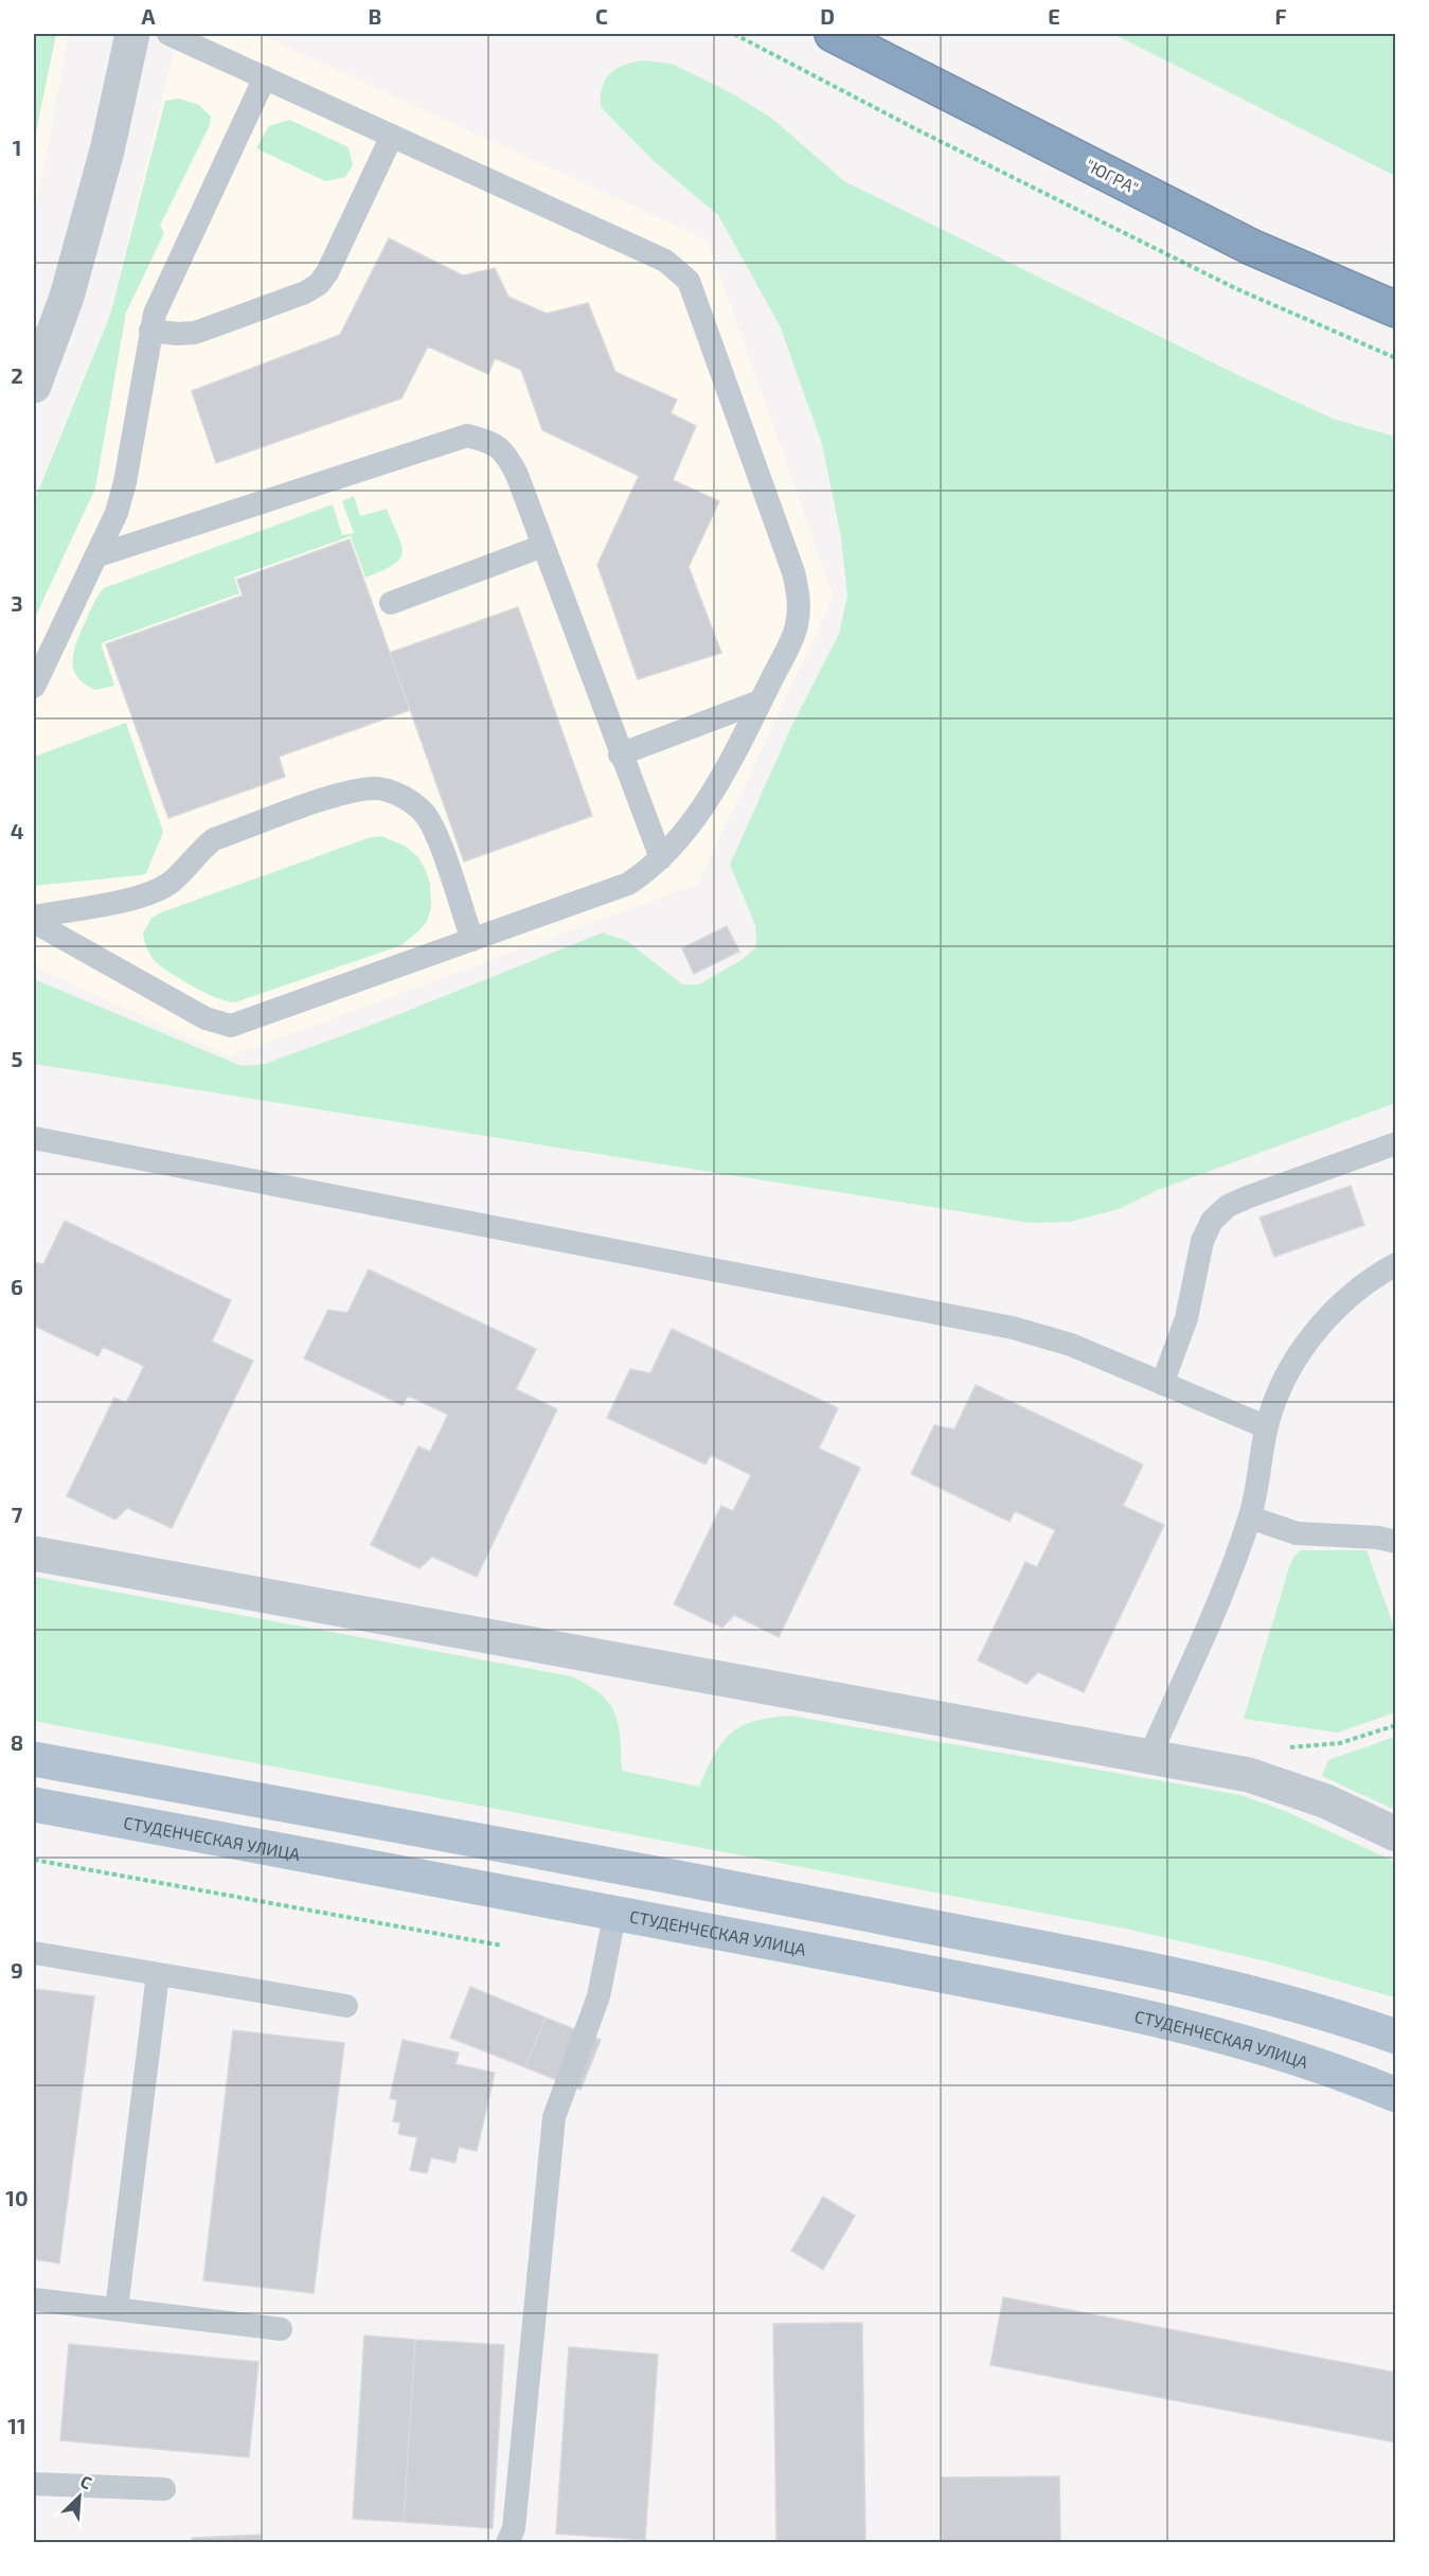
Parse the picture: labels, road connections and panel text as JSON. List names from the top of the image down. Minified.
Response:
{"streets":{"highway":["\"ЮГРА\""],"main road":["СТУДЕНЧЕСКАЯ УЛИЦА"]},"north":"top right","grid":{"columns":["A","B","C","D","E","F"],"rows":["1","2","3","4","5","6","7","8","9","10","11"]}}
